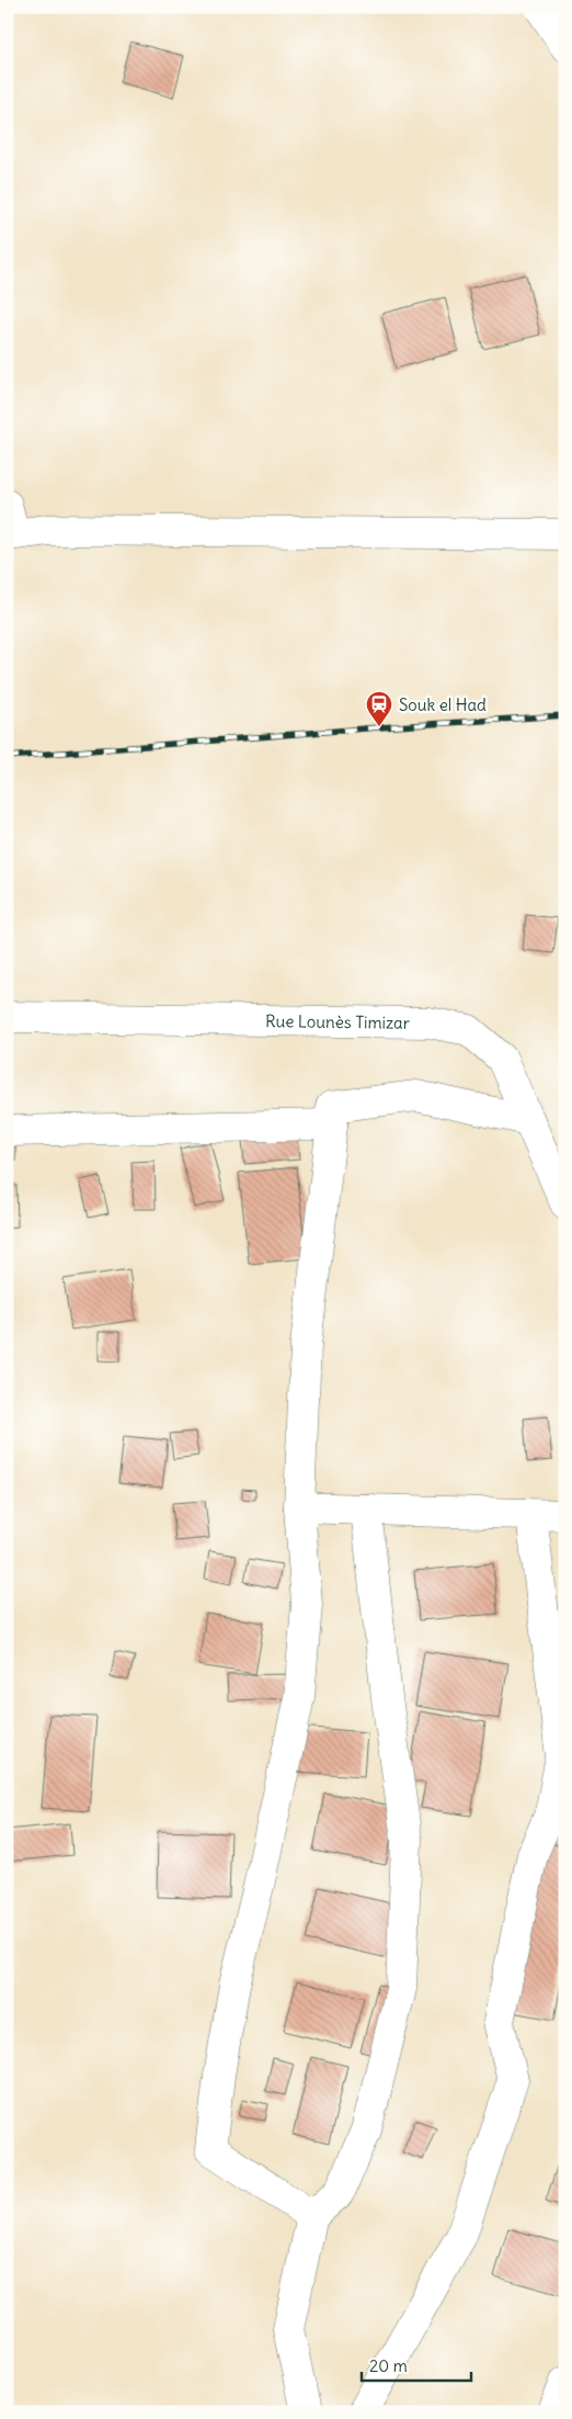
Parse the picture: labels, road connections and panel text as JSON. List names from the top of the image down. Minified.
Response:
{"streets":{"street":["Rue Lounès Timizar"]},"places":{"station":["Souk el Had"]},"scale_bar":"20 m"}
